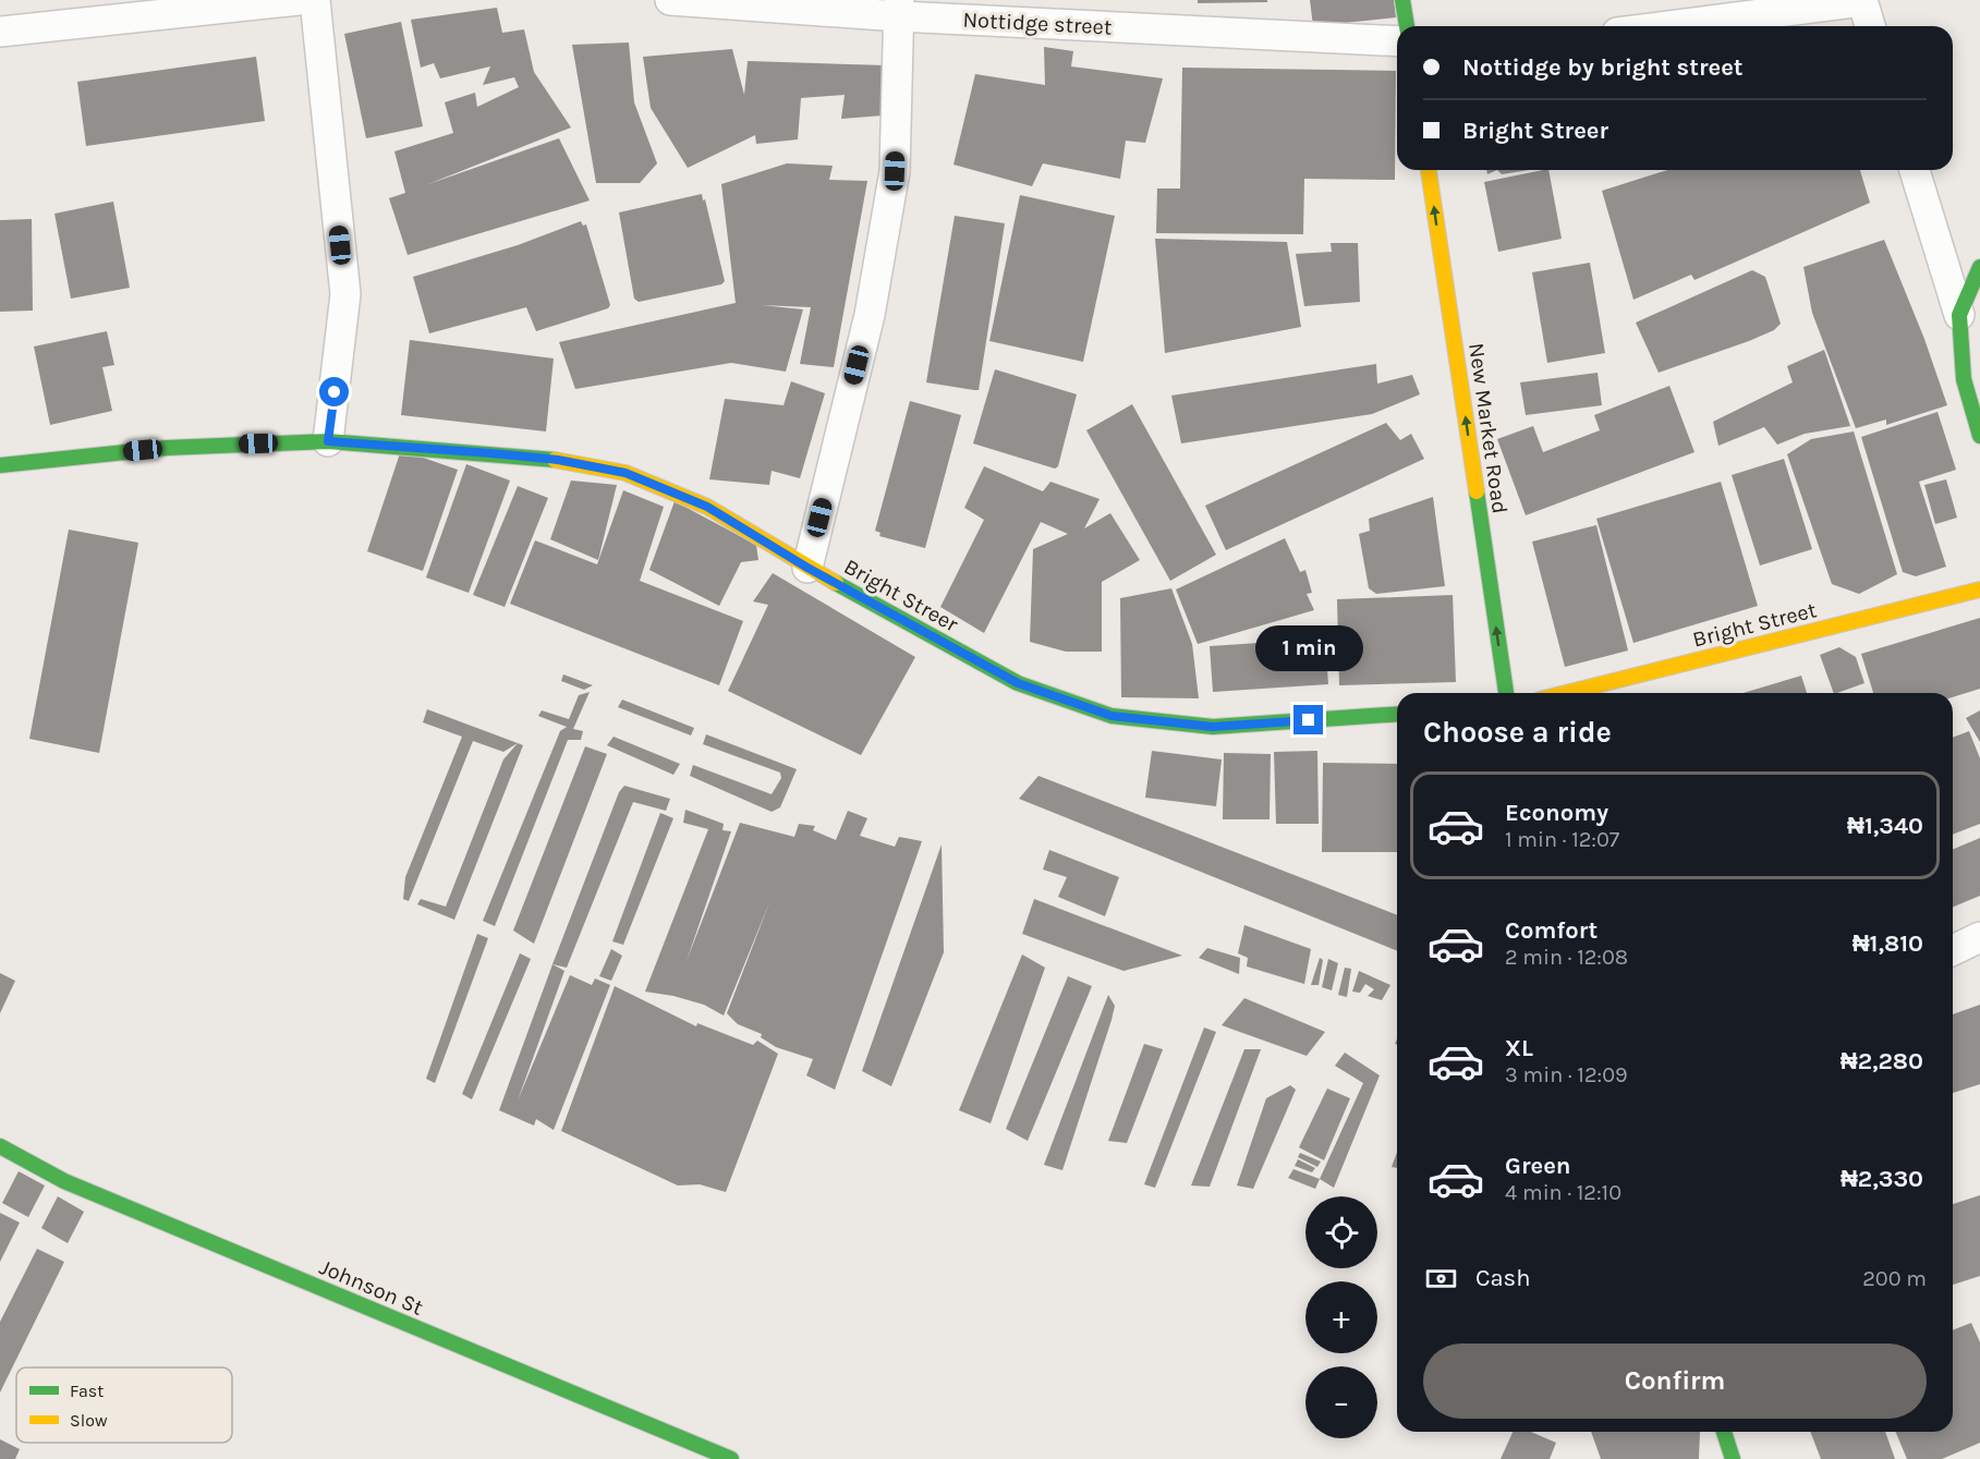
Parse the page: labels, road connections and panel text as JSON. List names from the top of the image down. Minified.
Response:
{"streets":{"main road":["New Market Road","Bright Streer","Bright Street","Johnson St"],"street":["Nottidge street"]},"one_way":["New Market Road"],"legend":["Fast","Slow"],"page":{"banner":["Nottidge by bright street","Bright Streer"],"bubble":"1 min","heading":"Choose a ride","list":[{"name":"Economy","note":"1 min · 12:07","value":"₦1,340"},{"name":"Comfort","note":"2 min · 12:08","value":"₦1,810"},{"name":"XL","note":"3 min · 12:09","value":"₦2,280"},{"name":"Green","note":"4 min · 12:10","value":"₦2,330"}],"map_buttons":["+","−"],"pay":["Cash","200 m"],"buttons":"Confirm"}}
